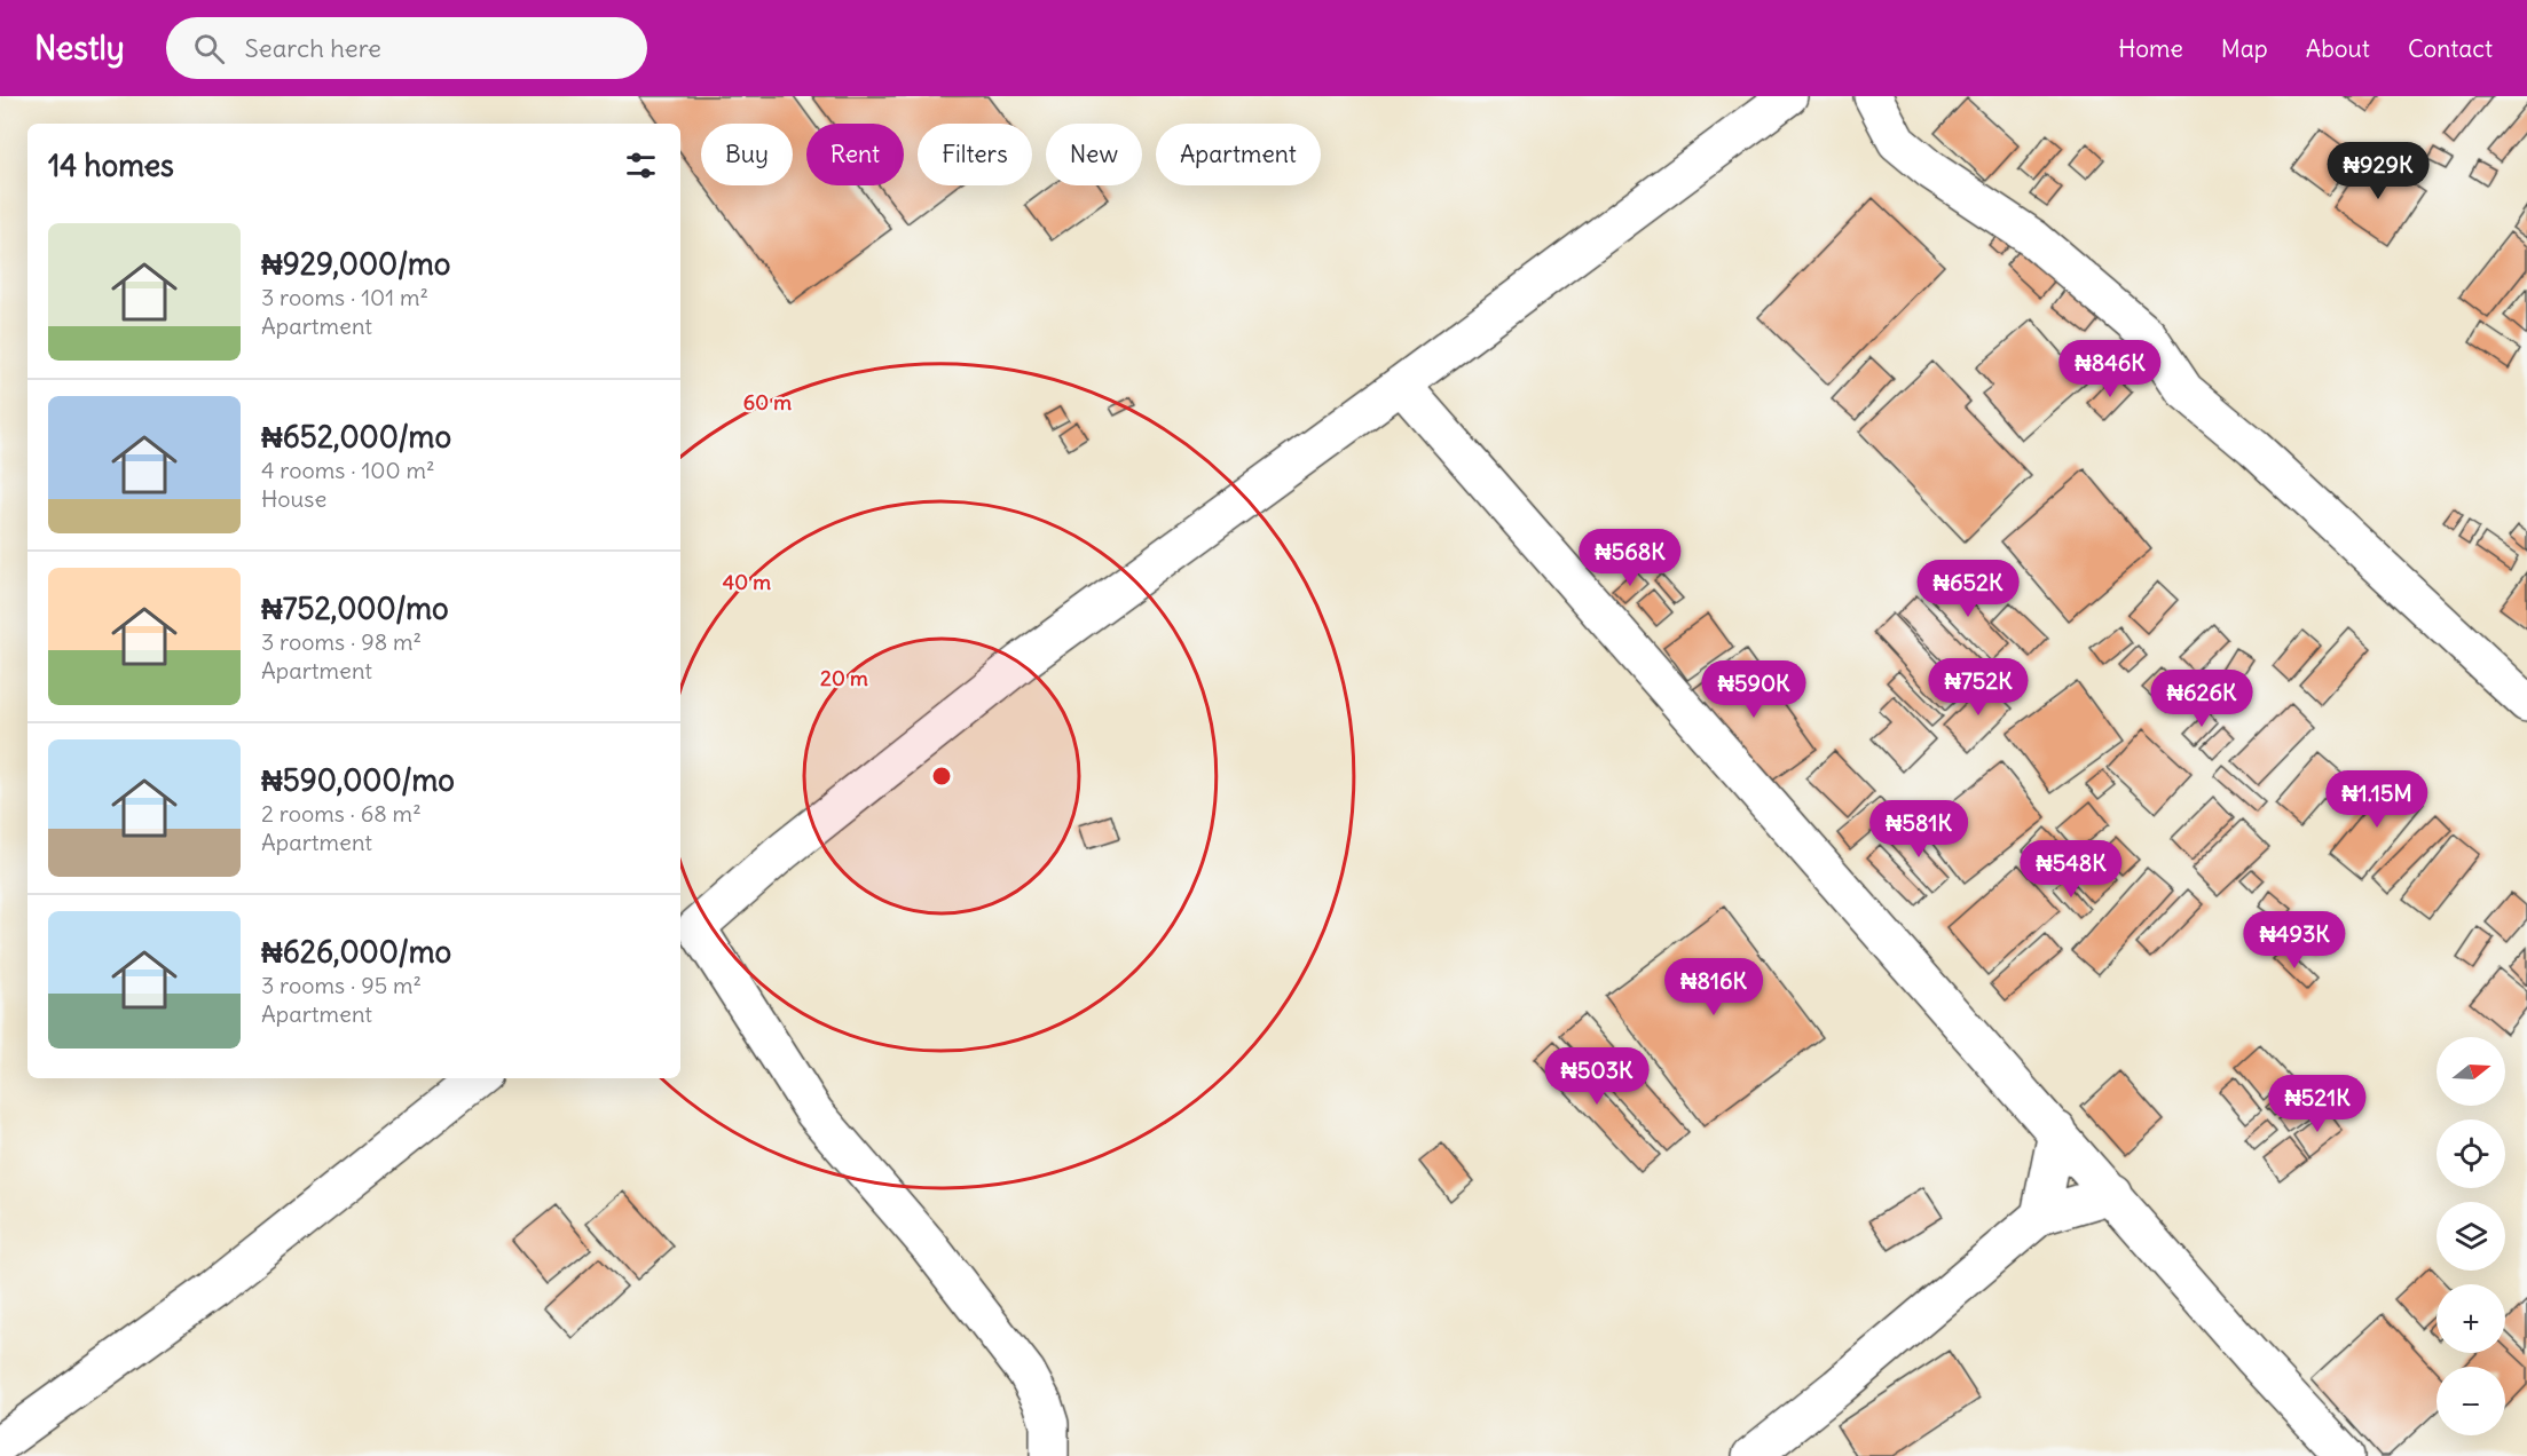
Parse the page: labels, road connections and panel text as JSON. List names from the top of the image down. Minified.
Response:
{"north":"right","page":{"header":"Nestly","search":"Search here","nav":["Home","Map","About","Contact"],"chip":["Buy","Rent","Filters","New","Apartment"],"heading":"14 homes","price":["₦929K","₦846K","₦568K","₦652K","₦752K","₦590K","₦626K","₦1.15M","₦581K","₦548K","₦493K","₦816K","₦503K","₦521K"],"list":[{"name":"₦929,000/mo","note":"3 rooms · 101 m² · Apartment"},{"name":"₦652,000/mo","note":"4 rooms · 100 m² · House"},{"name":"₦752,000/mo","note":"3 rooms · 98 m² · Apartment"},{"name":"₦590,000/mo","note":"2 rooms · 68 m² · Apartment"},{"name":"₦626,000/mo","note":"3 rooms · 95 m² · Apartment"}],"map_buttons":["+","−"]},"rings":["60 m","40 m","20 m"]}
